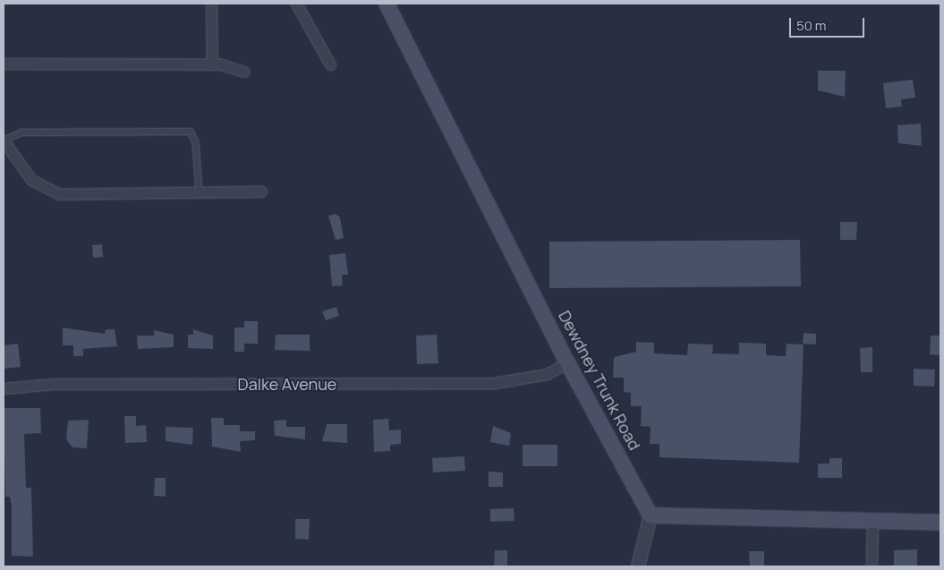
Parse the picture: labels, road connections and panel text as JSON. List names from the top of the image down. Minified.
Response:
{"streets":{"main road":["Dewdney Trunk Road"],"street":["Dalke Avenue"]},"crossings":[["Dewdney Trunk Road","Dalke Avenue"]],"scale_bar":"50 m"}
